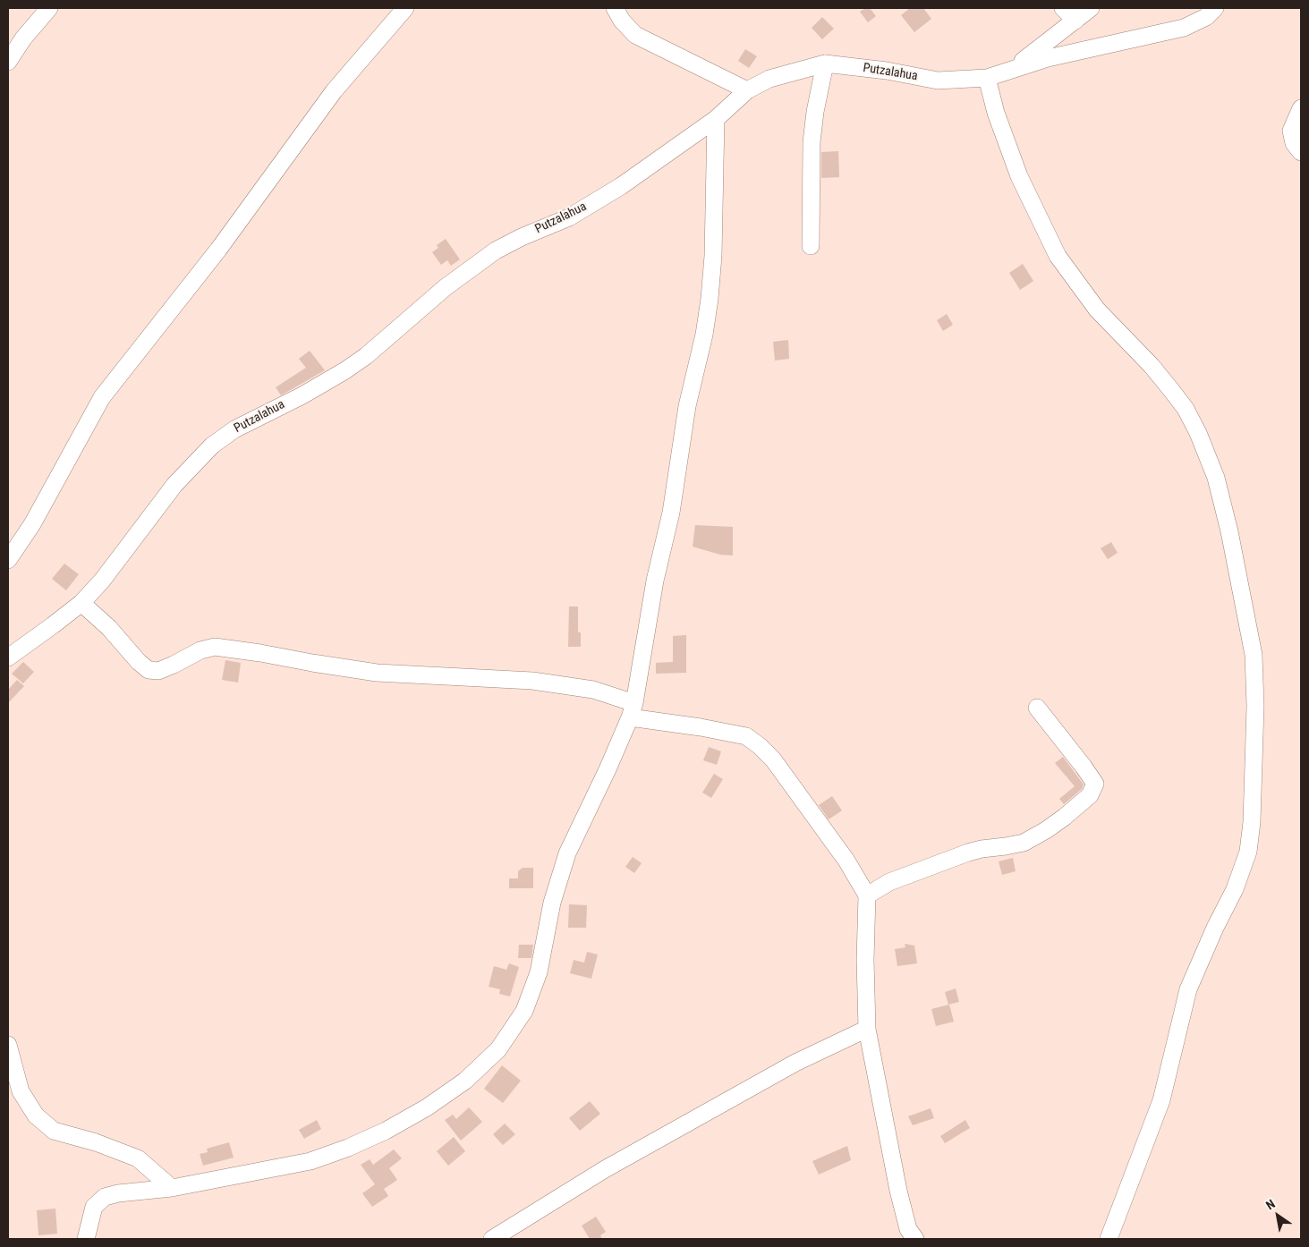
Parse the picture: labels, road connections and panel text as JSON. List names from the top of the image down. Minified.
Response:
{"streets":{"street":["Putzalahua"]},"north":"top left"}
